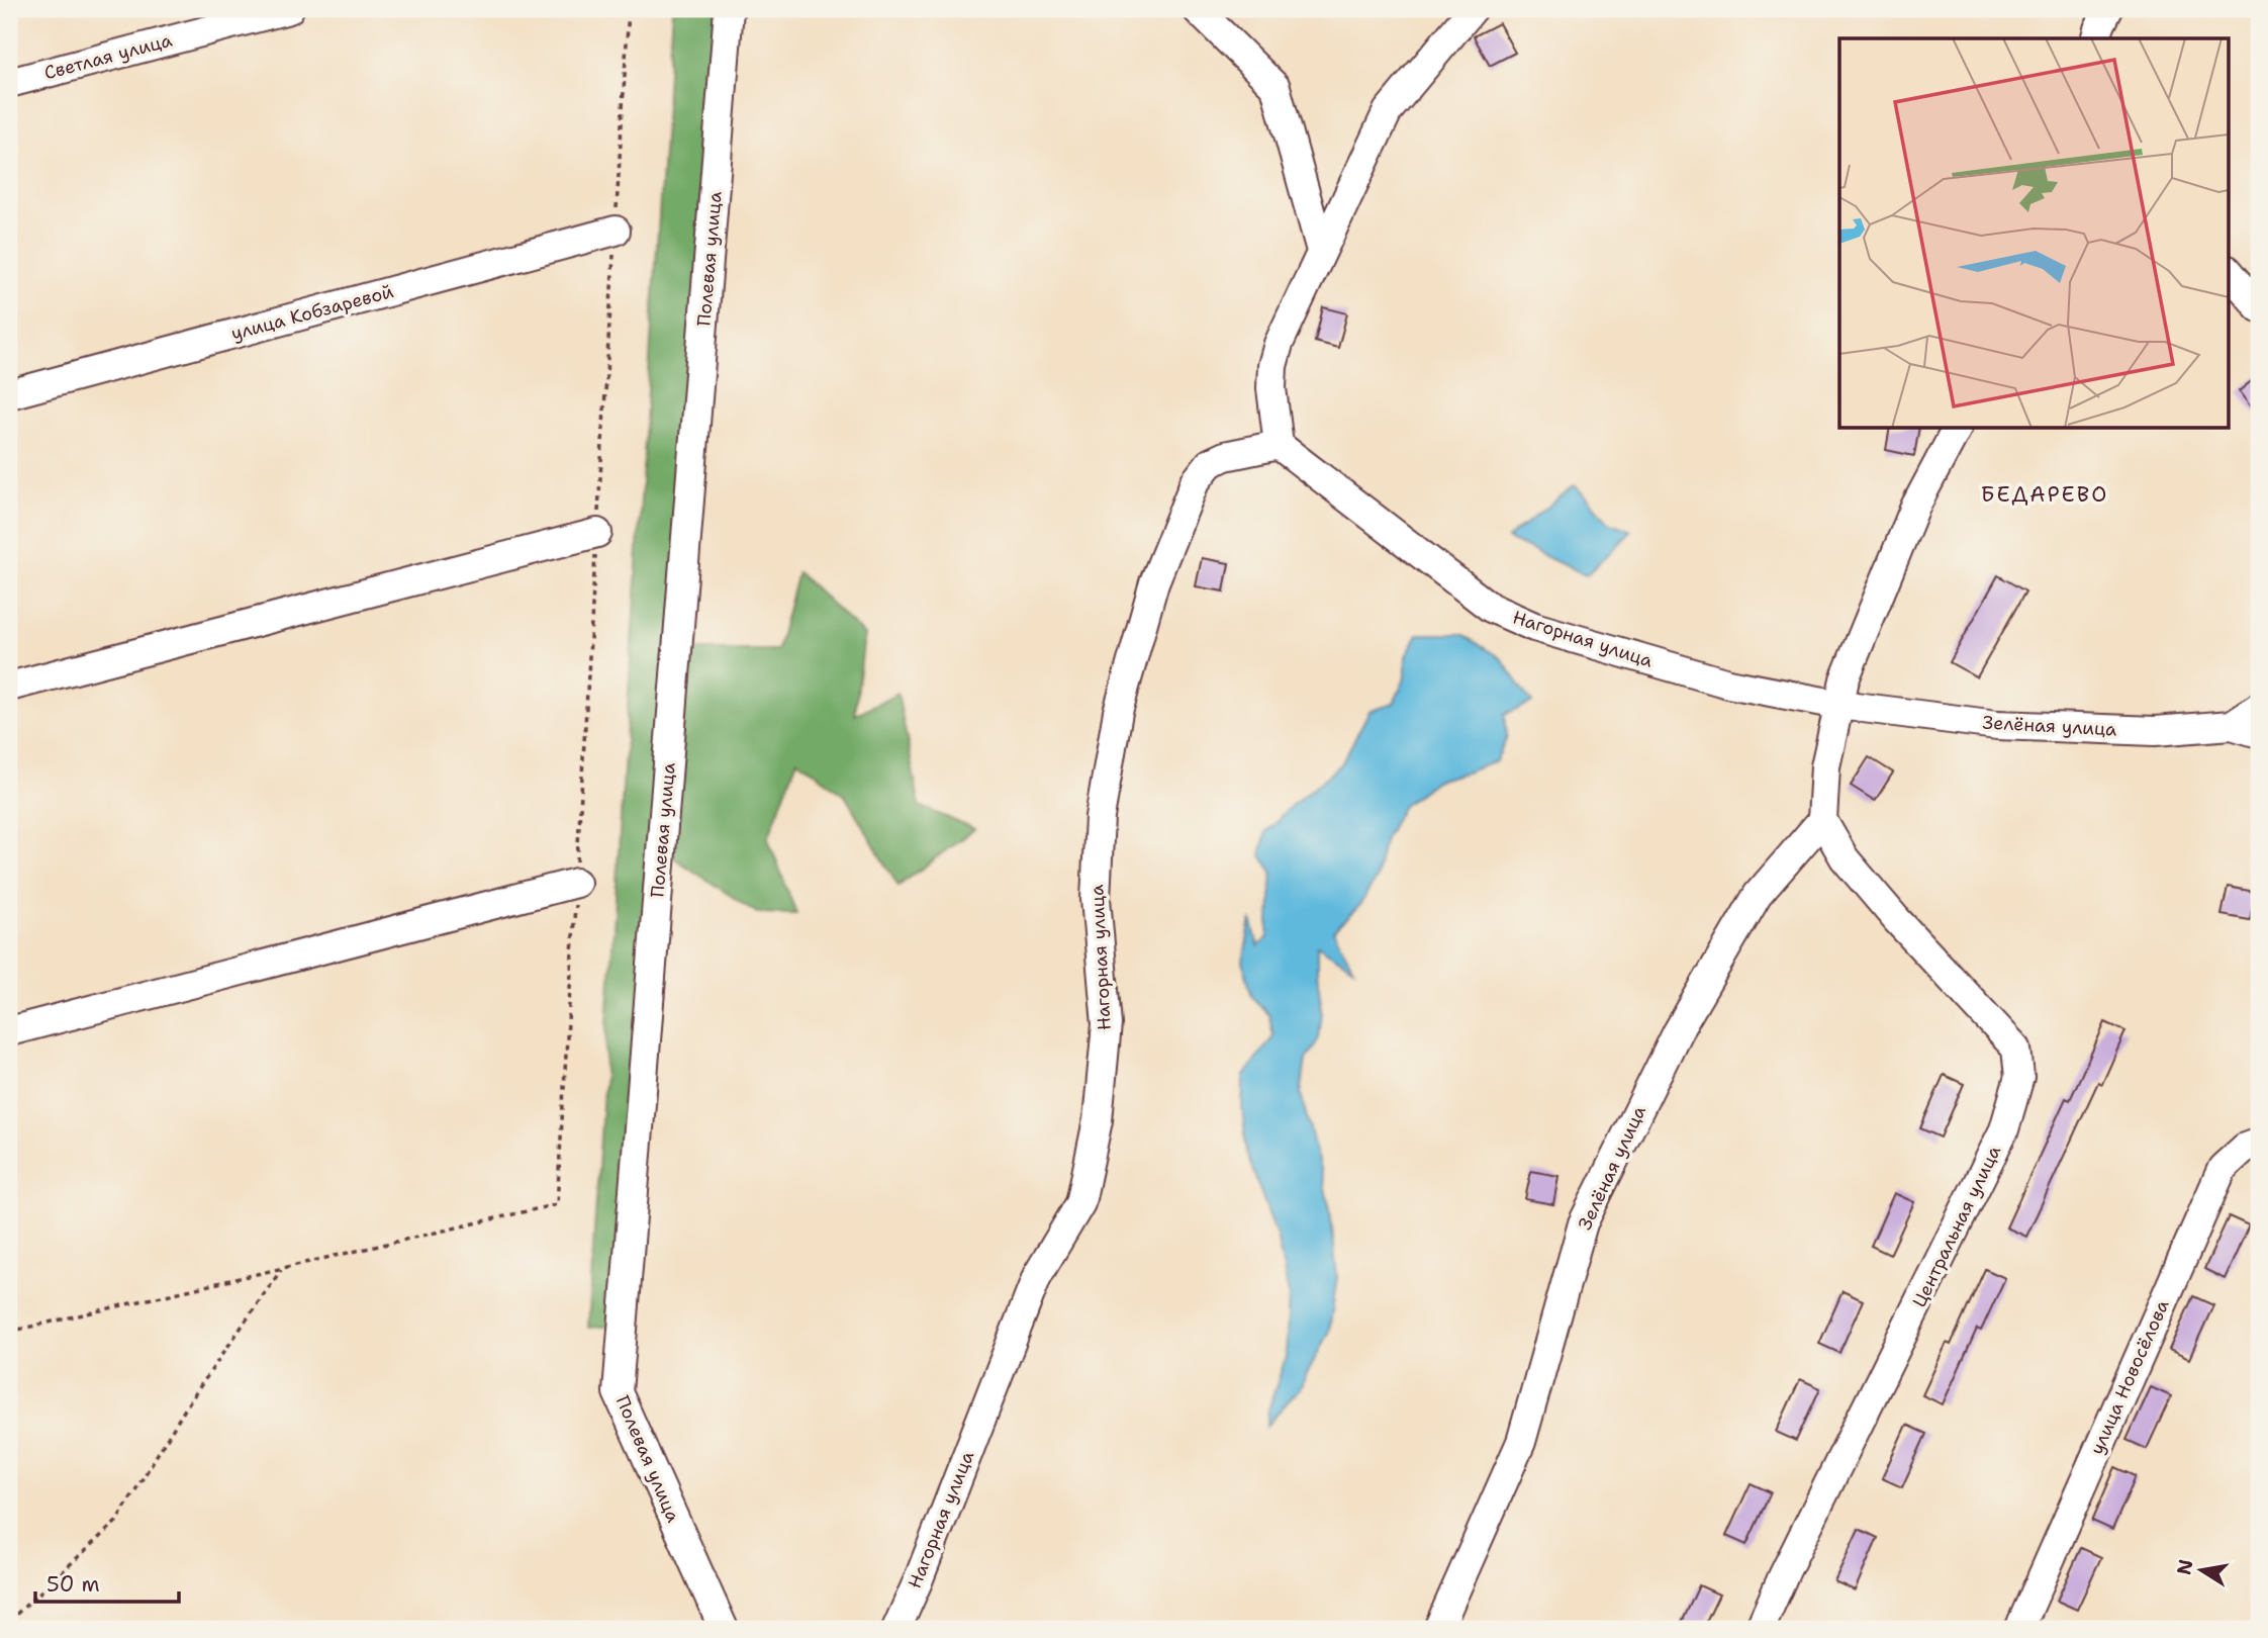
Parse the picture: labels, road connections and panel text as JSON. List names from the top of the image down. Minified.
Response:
{"streets":{"street":["Светлая улица","Полевая улица","улица Кобзаревой","Нагорная улица","Зелёная улица","Центральная улица","улица Новосёлова"]},"crossings":[["Нагорная улица","Зелёная улица"],["Зелёная улица","Центральная улица"]],"districts":["БЕДАРЕВО"],"scale_bar":"50 m","north":"left"}
